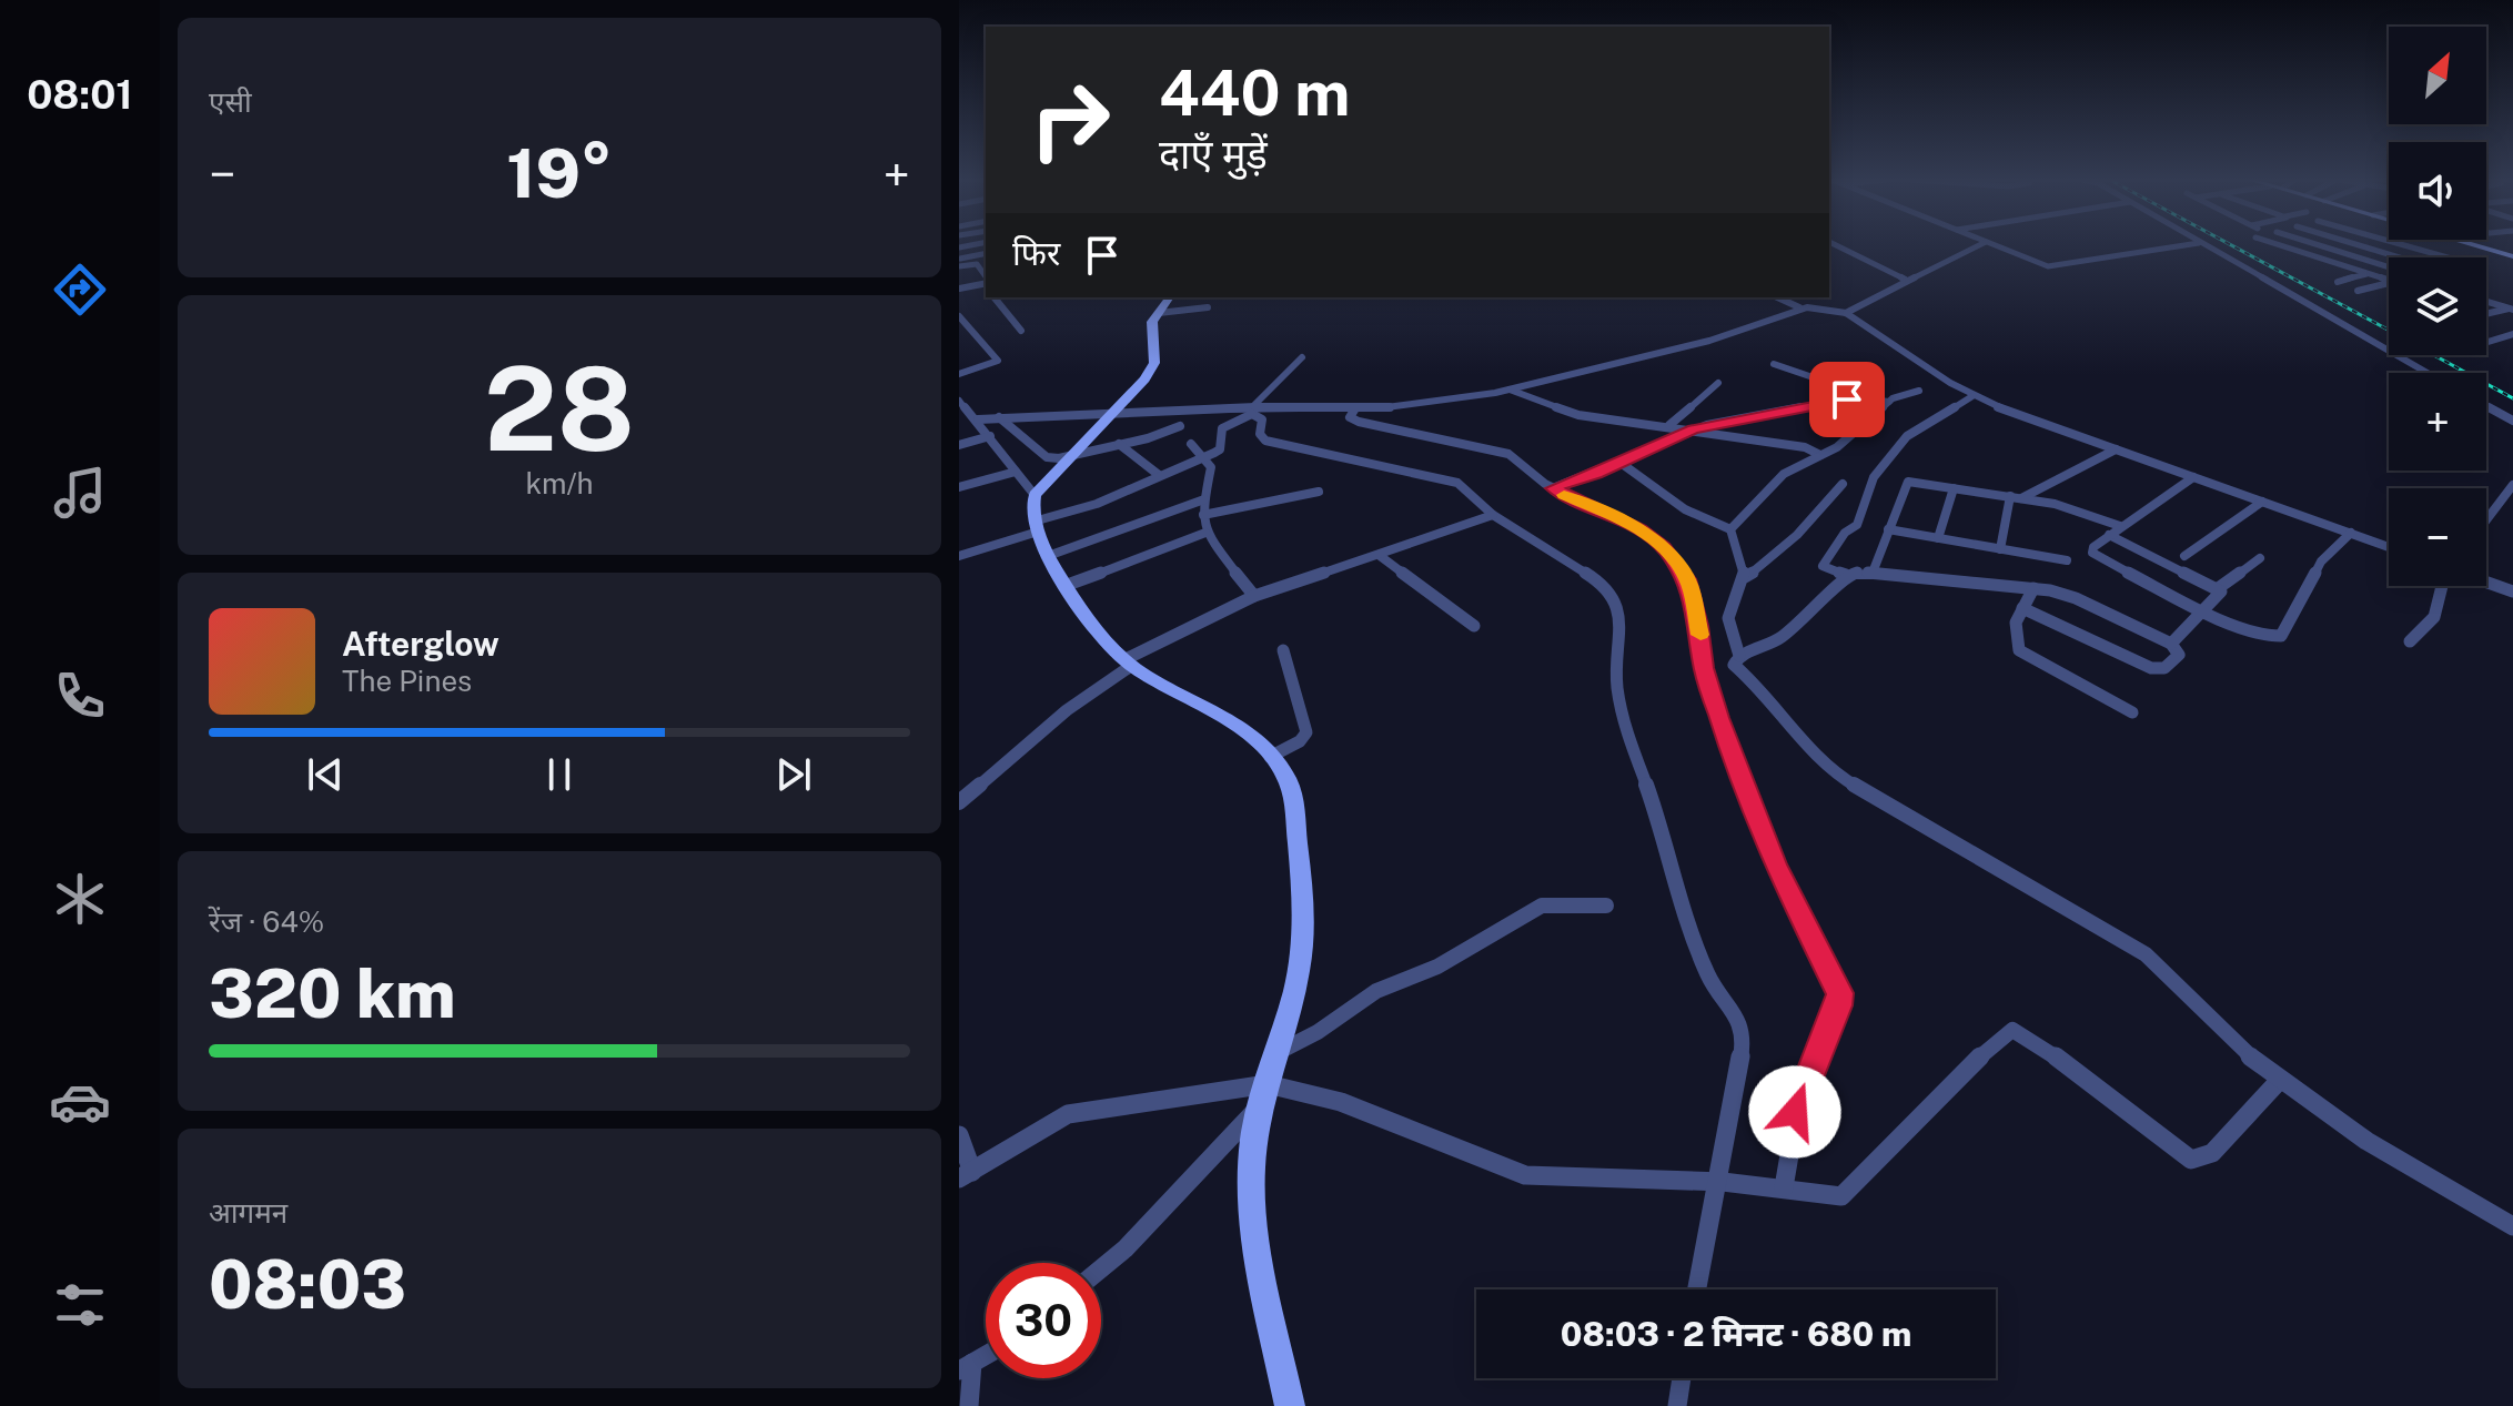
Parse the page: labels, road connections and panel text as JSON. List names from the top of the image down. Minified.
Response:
{"north":"top right","page":{"tabs":"08:01","tile":["एसी",["28","km/h"],["रेंज · 64%","320 km"],["आगमन","08:03"]],"map_buttons":["+","−"],"turn":["440 m","दाएँ मुड़ें"],"heat":["−","19°","+"],"then":"फिर","song":["Afterglow","The Pines"],"limit":"30","trip":"08:03 · 2 मिनट · 680 m"}}
